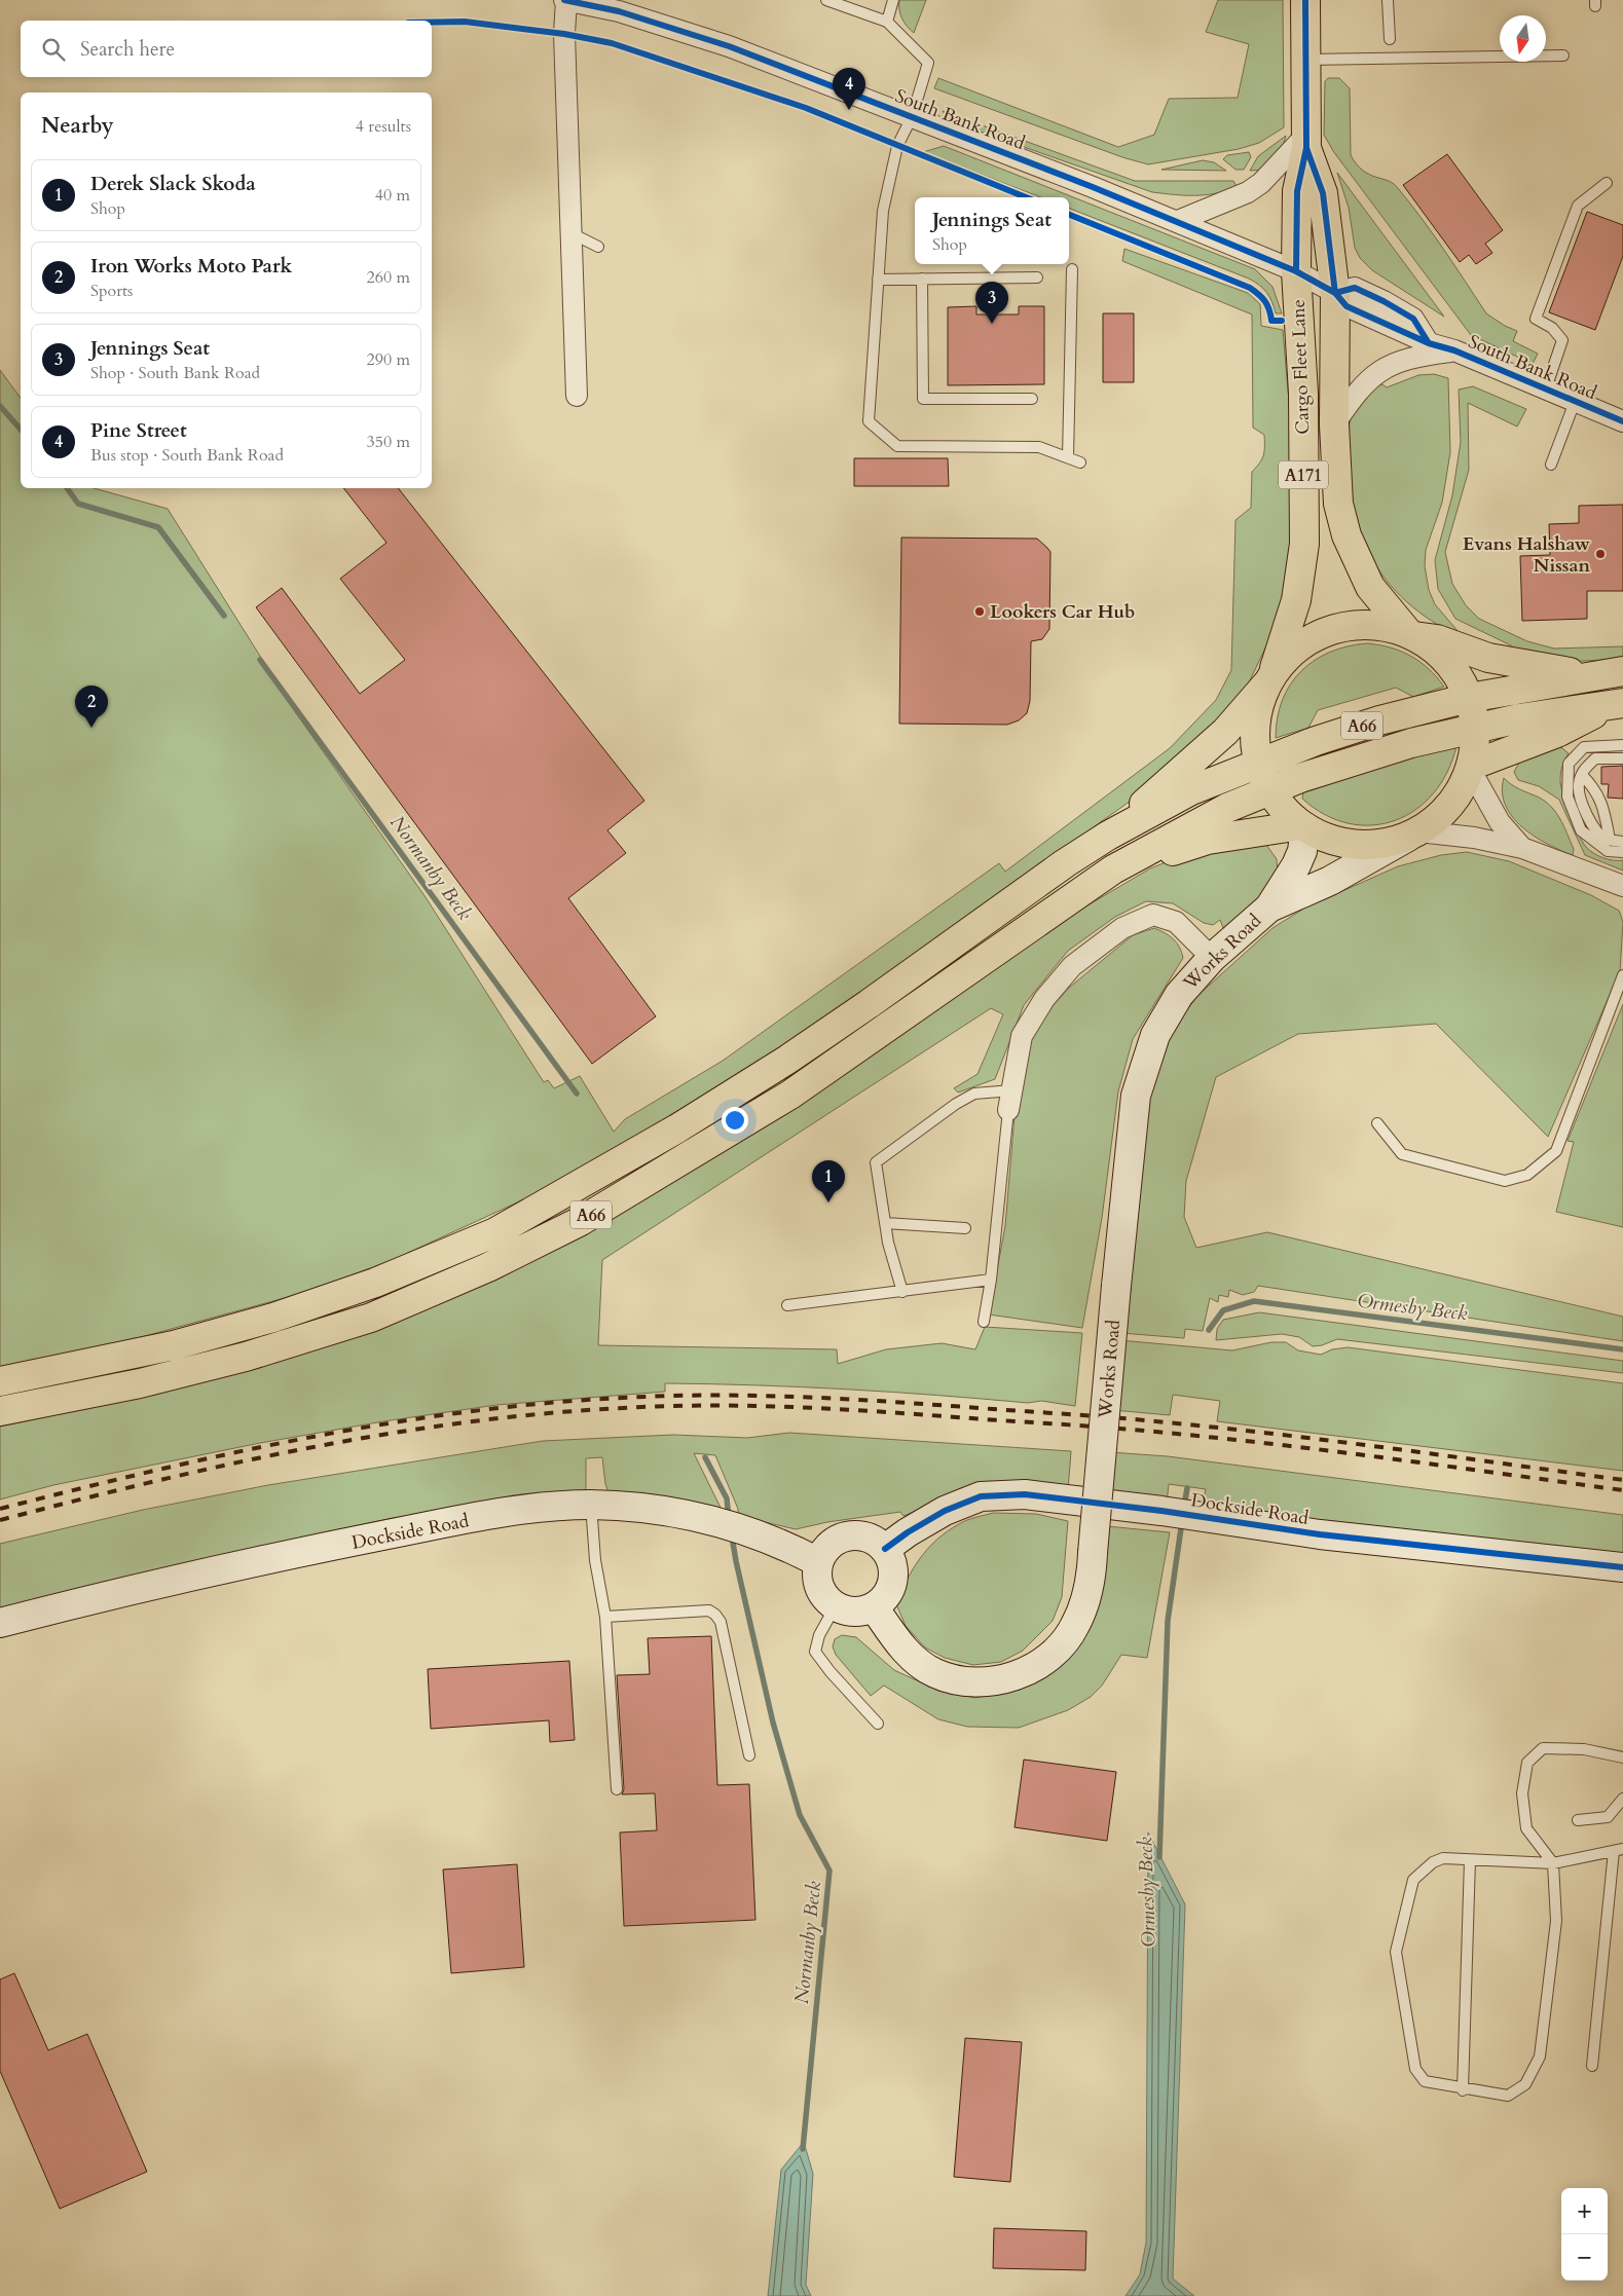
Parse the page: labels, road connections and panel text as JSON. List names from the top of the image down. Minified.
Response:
{"streets":{"main road":["Cargo Fleet Lane","A171","A66","Works Road","Dockside Road"],"street":["South Bank Road"]},"crossings":[["South Bank Road","Cargo Fleet Lane"],["Cargo Fleet Lane","A66"],["A66","Works Road"],["Works Road","Dockside Road"]],"water":["Normanby Beck","Ormesby Beck"],"places":["Evans Halshaw Nissan","Lookers Car Hub"],"north":"bottom","page":{"search":"Search here","pins":["4","3","2","1"],"heading":["Nearby","4 results"],"list":[{"mark":"1","name":"Derek Slack Skoda","note":"Shop","value":"40 m"},{"mark":"2","name":"Iron Works Moto Park","note":"Sports","value":"260 m"},{"mark":"3","name":"Jennings Seat","note":"Shop · South Bank Road","value":"290 m"},{"mark":"4","name":"Pine Street","note":"Bus stop · South Bank Road","value":"350 m"}],"popup":["Jennings Seat","Shop"],"map_buttons":["+","−"]}}
